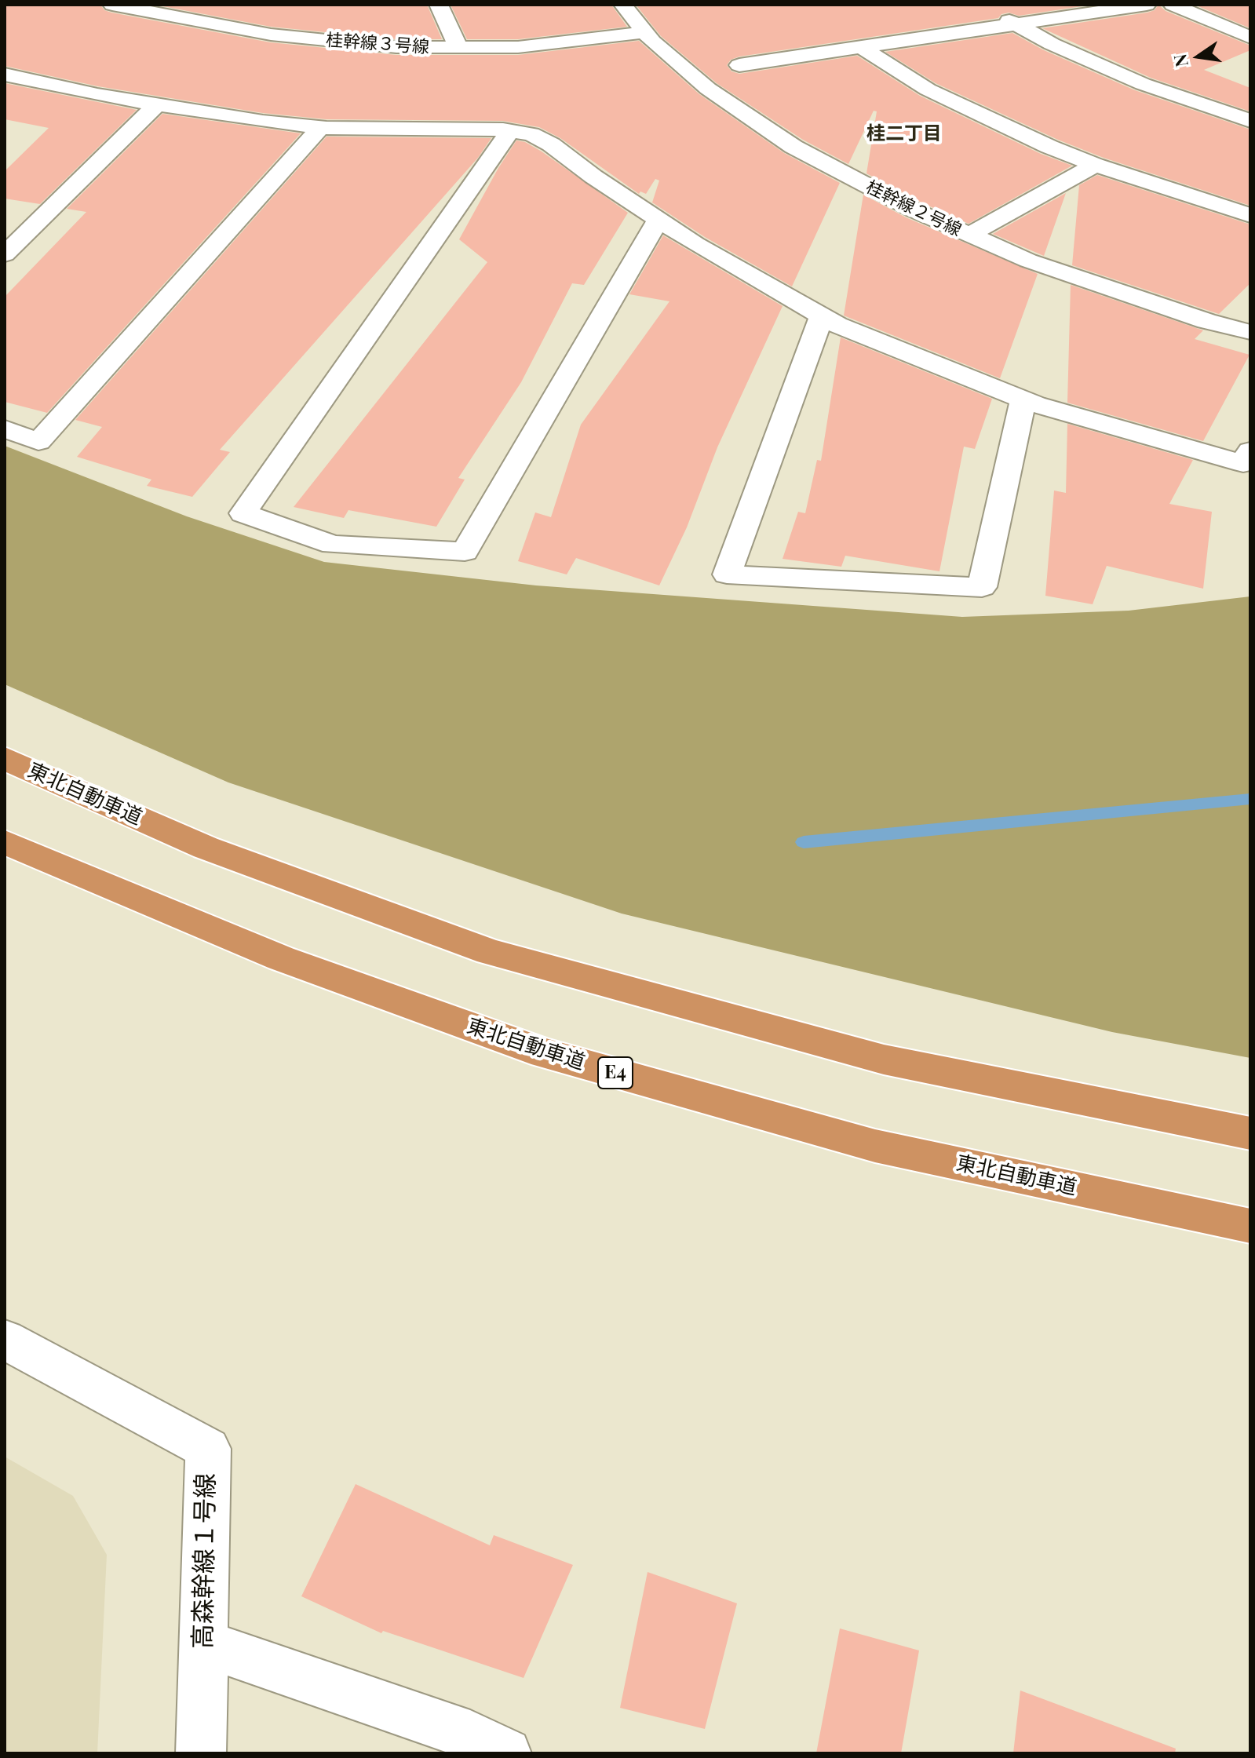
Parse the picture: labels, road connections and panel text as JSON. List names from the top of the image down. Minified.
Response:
{"streets":{"highway":["東北自動車道","E4"],"street":["桂幹線３号線","桂幹線２号線","高森幹線１号線"]},"crossings":[["桂幹線３号線","桂幹線２号線"]],"districts":["桂二丁目"],"north":"left"}
